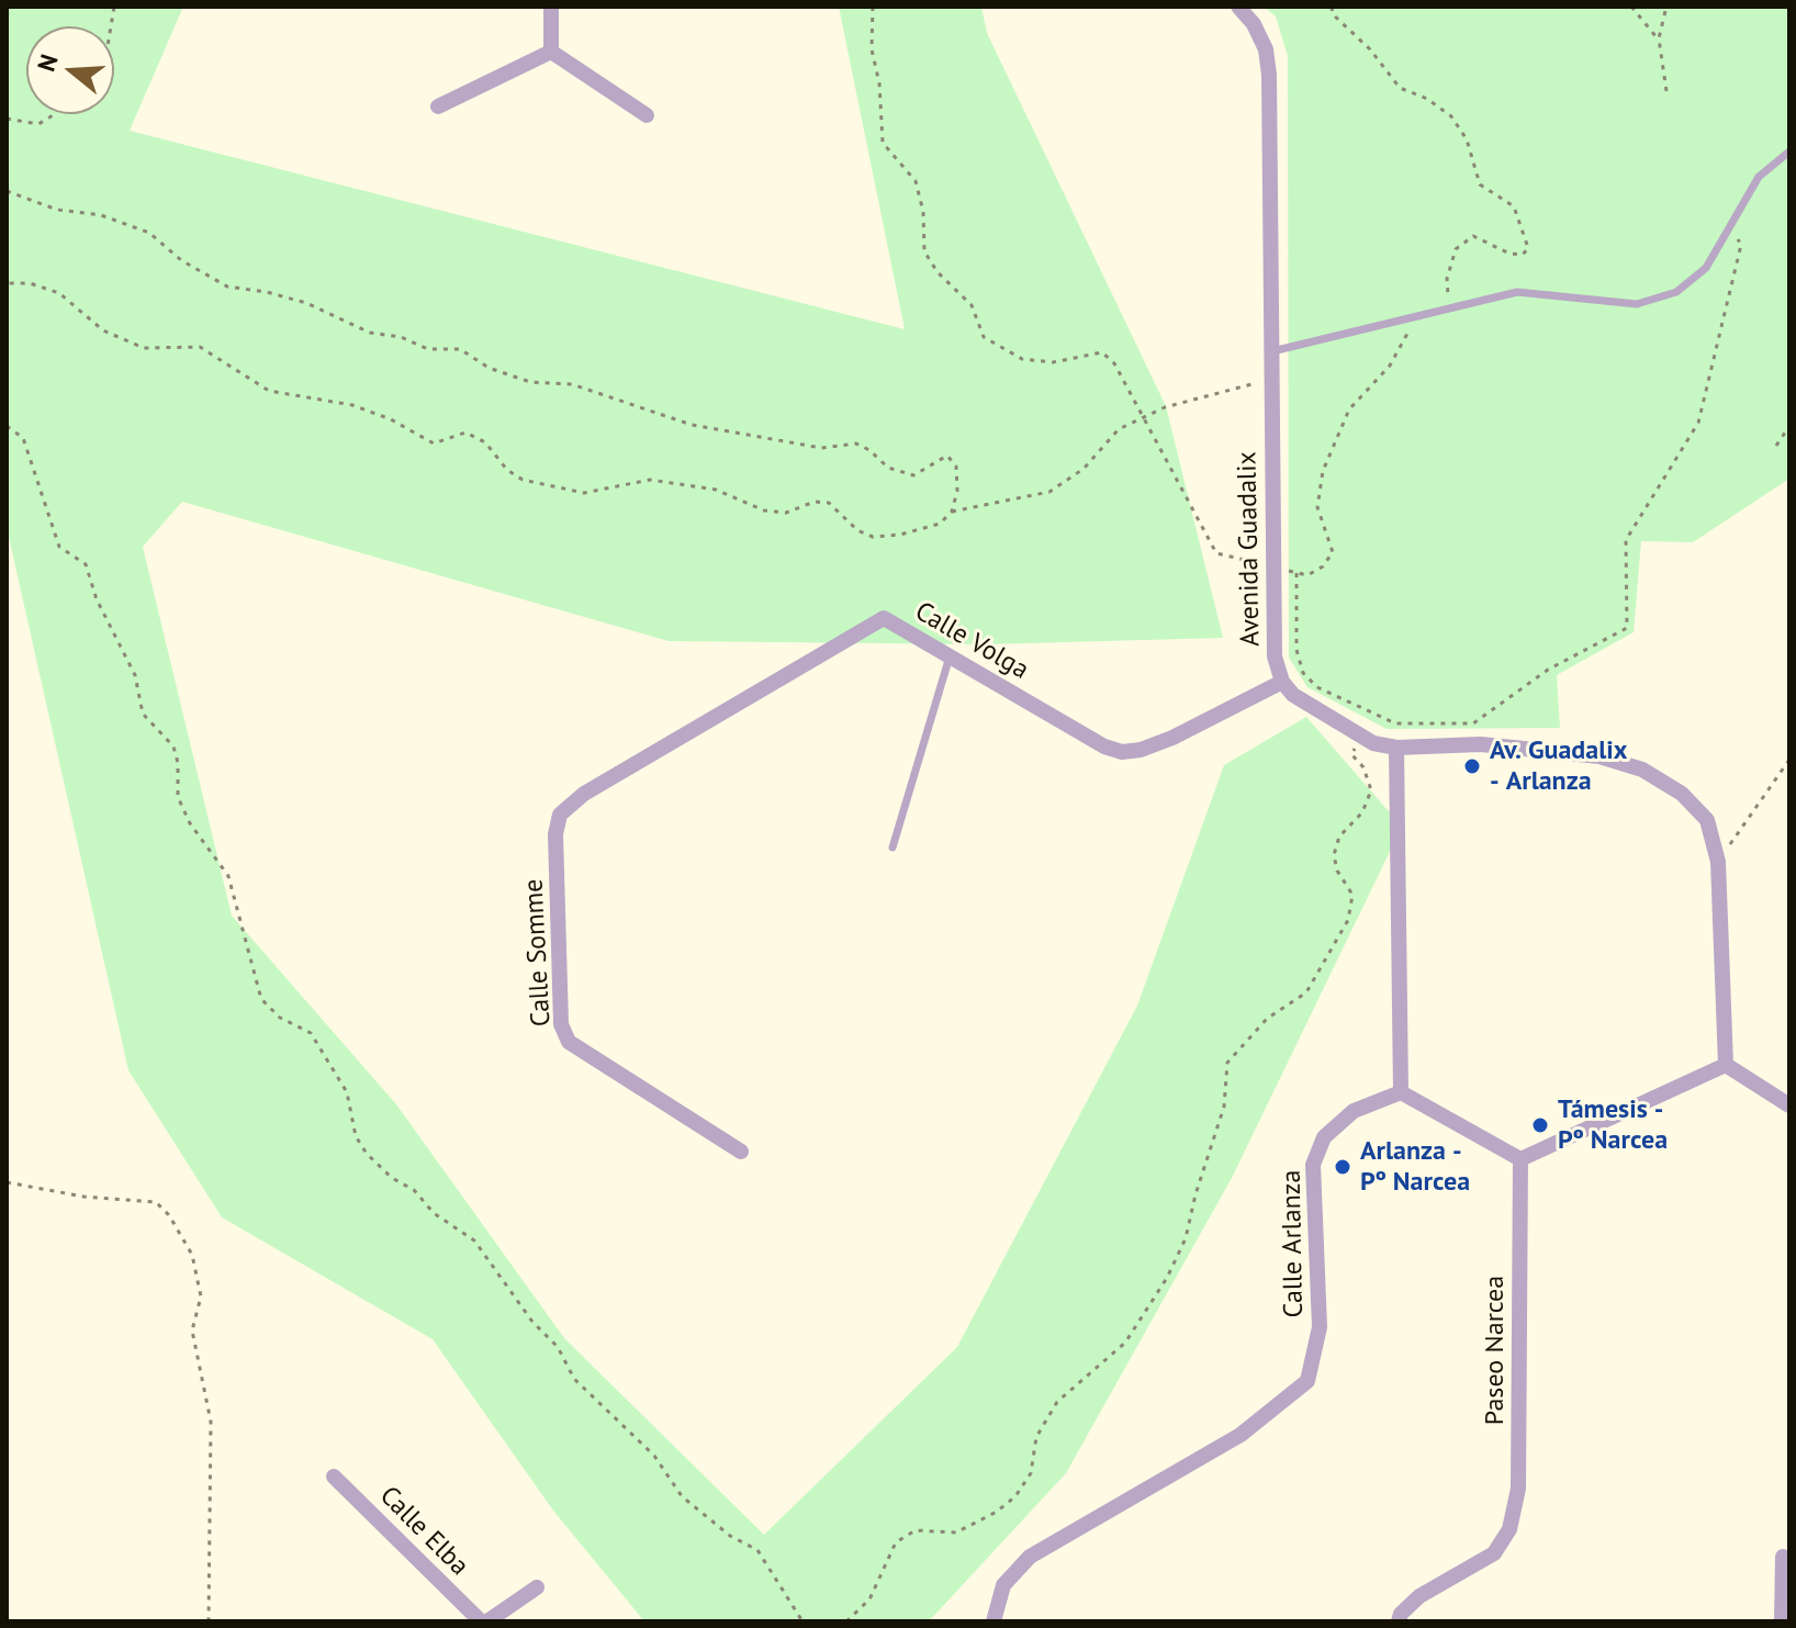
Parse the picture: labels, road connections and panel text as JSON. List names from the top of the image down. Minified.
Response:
{"streets":{"street":["Avenida Guadalix","Calle Volga","Calle Somme","Calle Arlanza","Paseo Narcea","Calle Elba"]},"crossings":[["Avenida Guadalix","Calle Volga"],["Calle Volga","Calle Somme"]],"places":["Av. Guadalix - Arlanza","Támesis - Pº Narcea","Arlanza - Pº Narcea"],"north":"left"}
